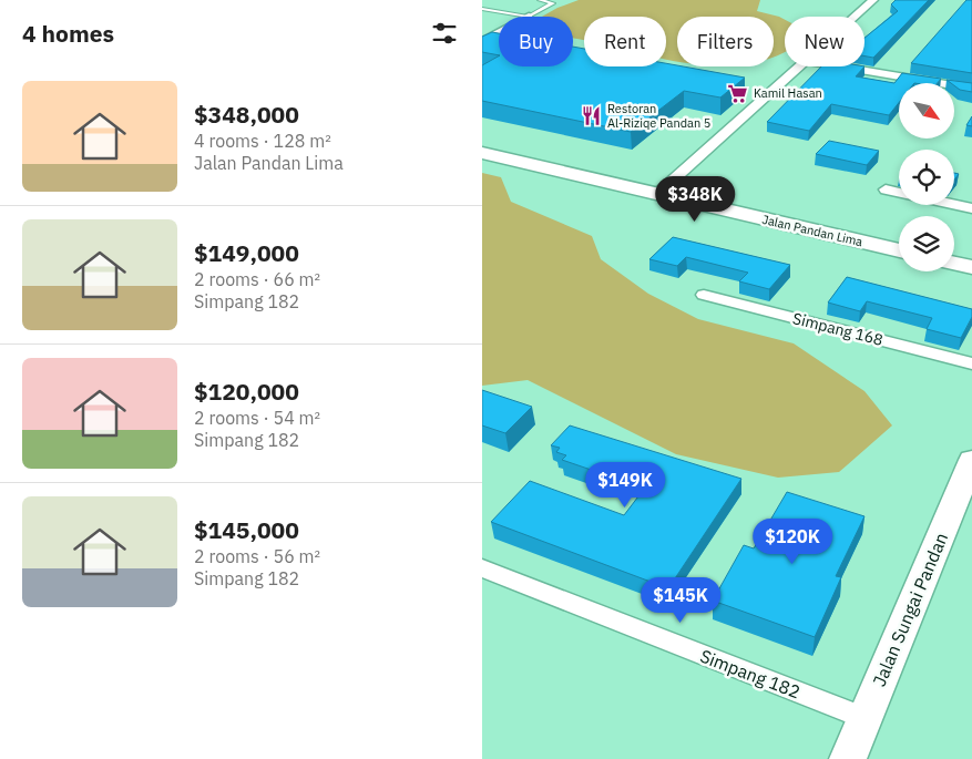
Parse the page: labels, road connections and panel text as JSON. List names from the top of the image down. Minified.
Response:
{"streets":{"main road":["Jalan Pandan Lima","Jalan Sungai Pandan"],"street":["Simpang 168","Simpang 182"]},"crossings":[["Jalan Sungai Pandan","Simpang 182"]],"places":{"supermarket":["Kamil Hasan"],"restaurant":["Restoran Al-Riziqe Pandan 5"]},"north":"bottom right","page":{"heading":"4 homes","chip":["Buy","Rent","Filters","New"],"list":[{"name":"$348,000","note":"4 rooms · 128 m² · Jalan Pandan Lima"},{"name":"$149,000","note":"2 rooms · 66 m² · Simpang 182"},{"name":"$120,000","note":"2 rooms · 54 m² · Simpang 182"},{"name":"$145,000","note":"2 rooms · 56 m² · Simpang 182"}],"price":["$348K","$149K","$120K","$145K"]}}
